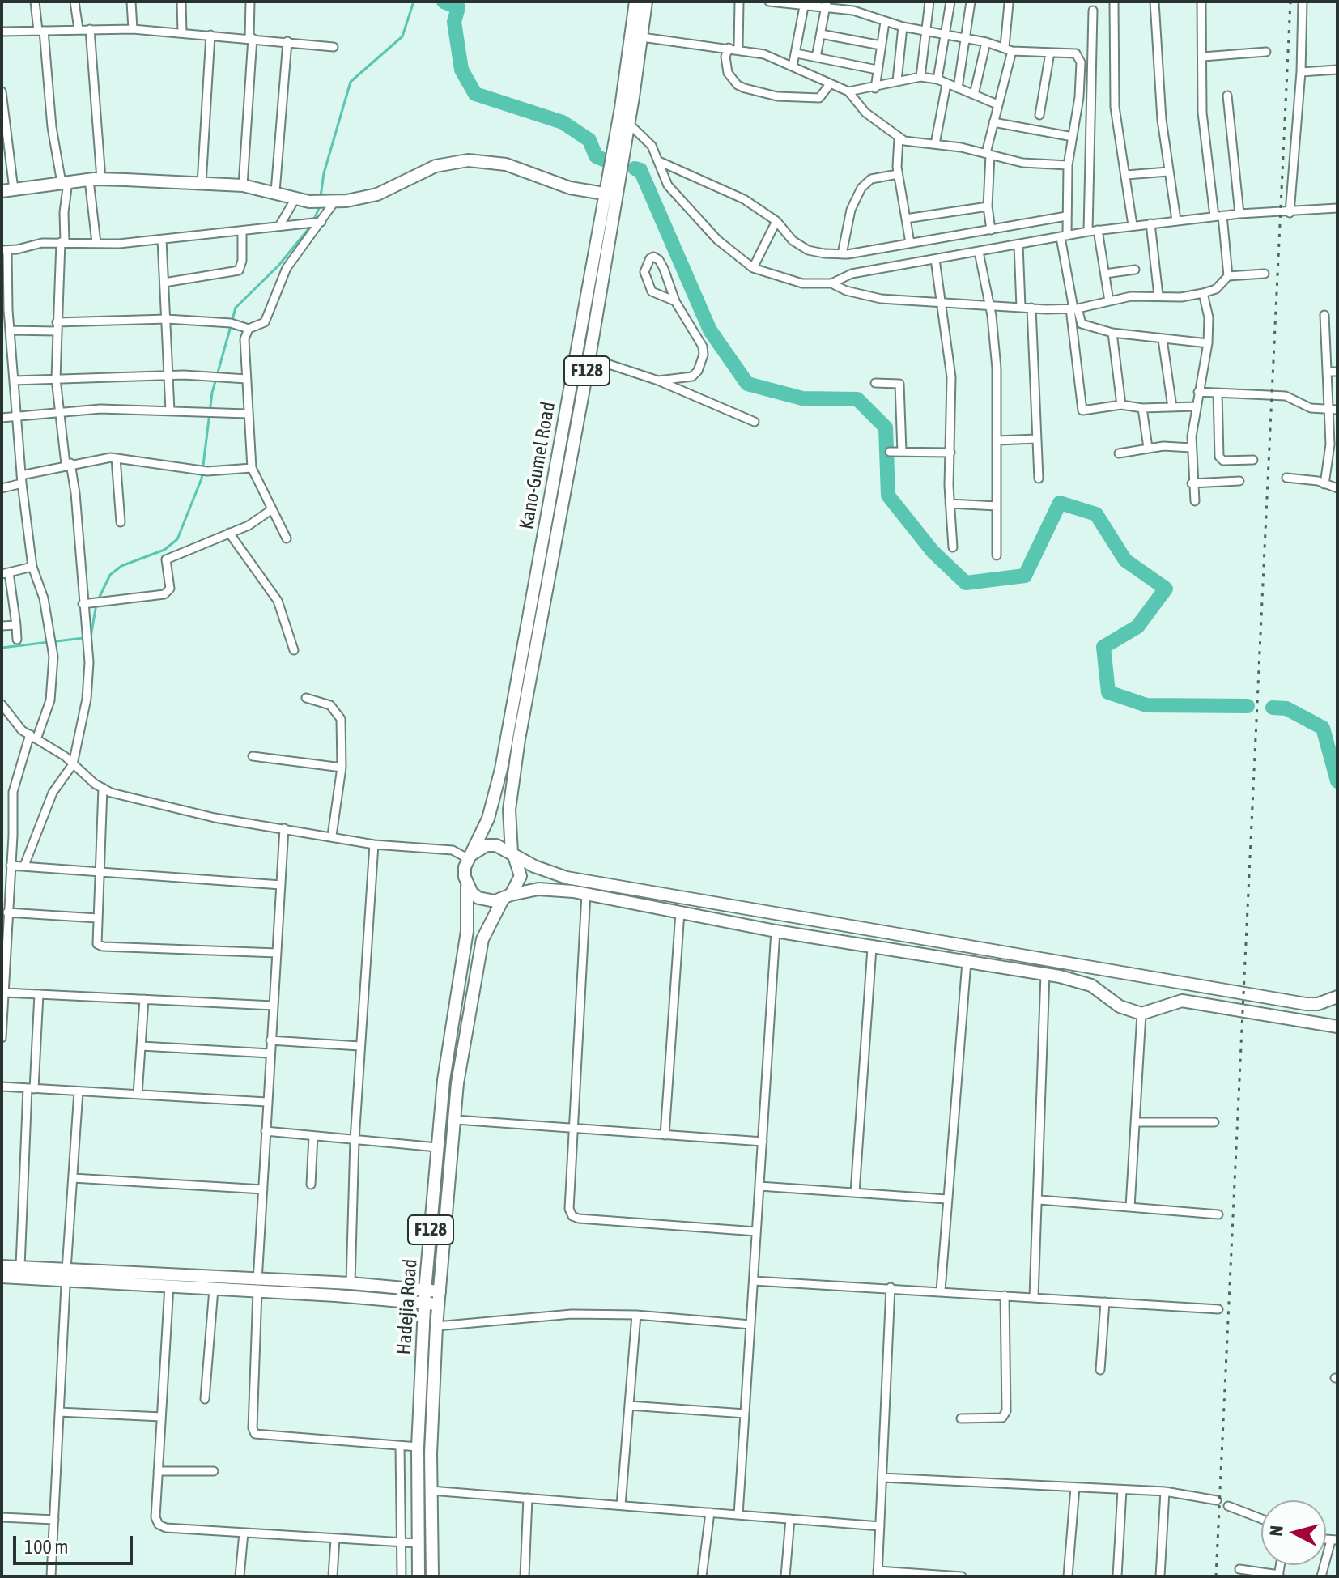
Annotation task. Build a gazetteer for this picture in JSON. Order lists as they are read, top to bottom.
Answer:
{
  "streets": {
    "main road": ["F128", "Kano-Gumel Road", "Hadejia Road"]
  },
  "crossings": [
    ["F128", "Kano-Gumel Road"],
    ["F128", "Hadejia Road"],
    ["Kano-Gumel Road", "Hadejia Road"]
  ],
  "scale_bar": "100 m",
  "north": "left"
}
